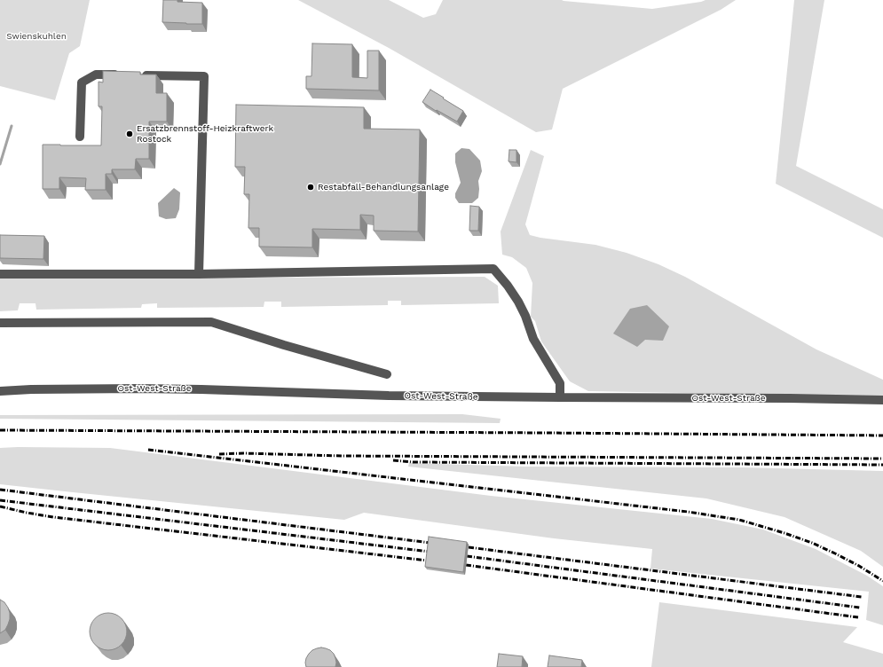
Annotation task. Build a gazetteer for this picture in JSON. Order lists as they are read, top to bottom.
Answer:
{
  "streets": {
    "street": ["Ost-West-Straße"]
  },
  "parks": ["Swienskuhlen"],
  "places": ["Ersatzbrennstoff-Heizkraftwerk Rostock", "Restabfall-Behandlungsanlage"]
}
